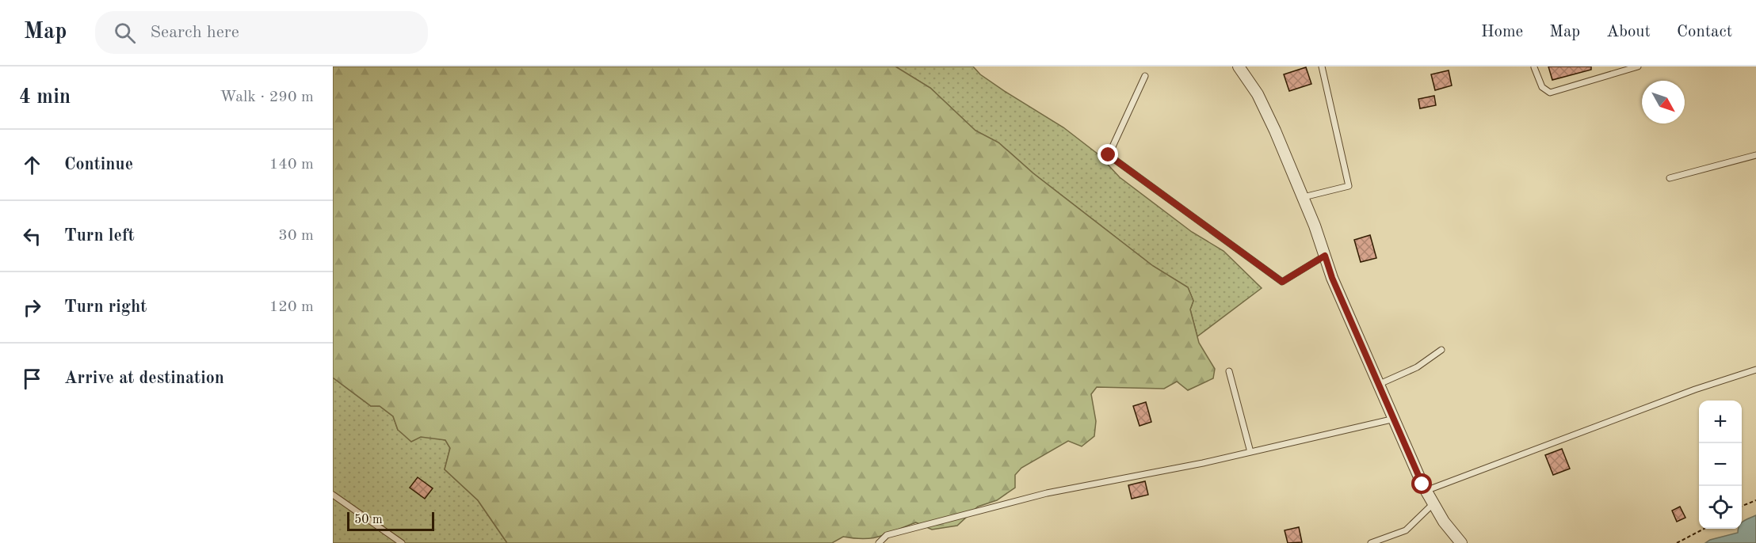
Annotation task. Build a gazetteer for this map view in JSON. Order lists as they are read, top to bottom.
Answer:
{
  "scale_bar": "50 m",
  "north": "bottom right",
  "page": {
    "header": "Map",
    "search": "Search here",
    "nav": [
      "Home",
      "Map",
      "About",
      "Contact"
    ],
    "heading": ["4 min", "Walk · 290 m"],
    "list": [
      ["Continue", "140 m"],
      ["Turn left", "30 m"],
      ["Turn right", "120 m"],
      "Arrive at destination"
    ],
    "map_buttons": ["+", "−"],
    "scale": "50 m"
  }
}
